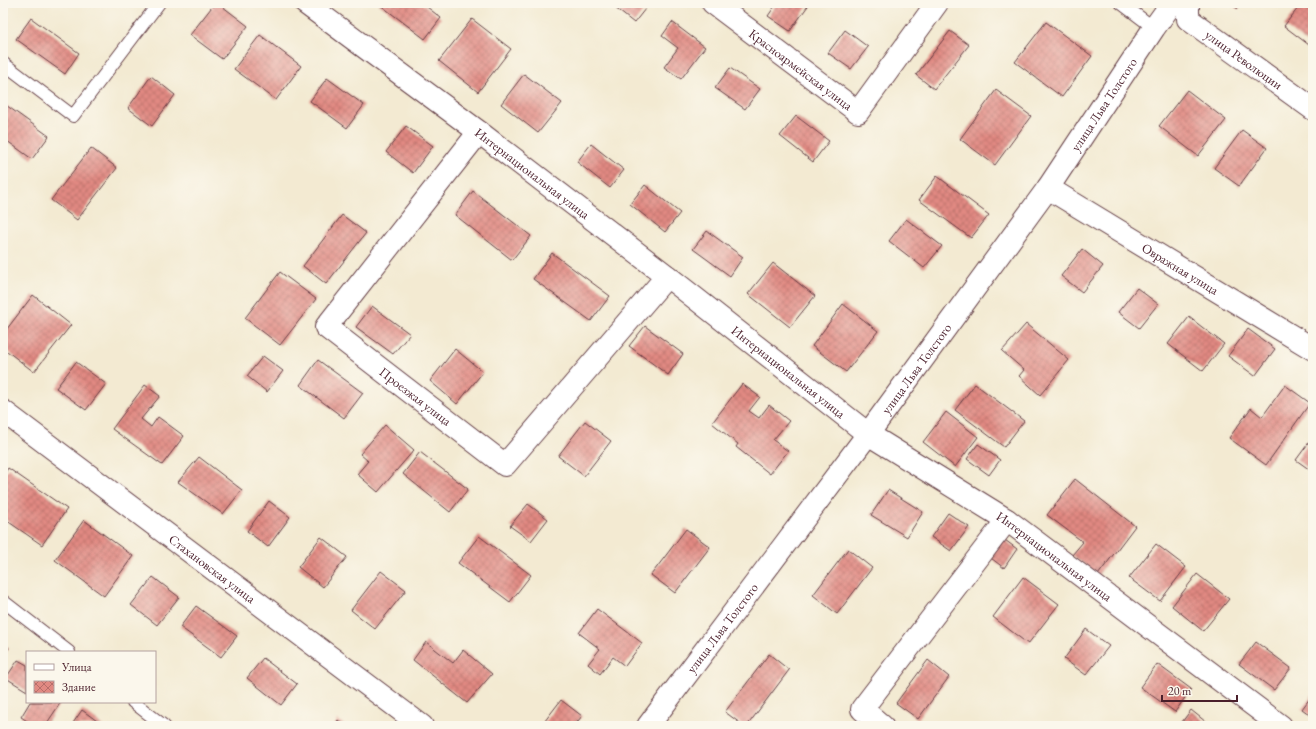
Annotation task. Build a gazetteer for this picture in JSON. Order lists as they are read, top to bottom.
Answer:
{
  "streets": {
    "street": [
      "улица Революции",
      "Красноармейская улица",
      "улица Льва Толстого",
      "Интернациональная улица",
      "Овражная улица",
      "Проезжая улица",
      "Стахановская улица"
    ]
  },
  "crossings": [
    ["улица Льва Толстого", "Интернациональная улица"],
    ["улица Льва Толстого", "Овражная улица"],
    ["Интернациональная улица", "Проезжая улица"]
  ],
  "legend": ["Улица", "Здание"],
  "scale_bar": "20 m"
}
